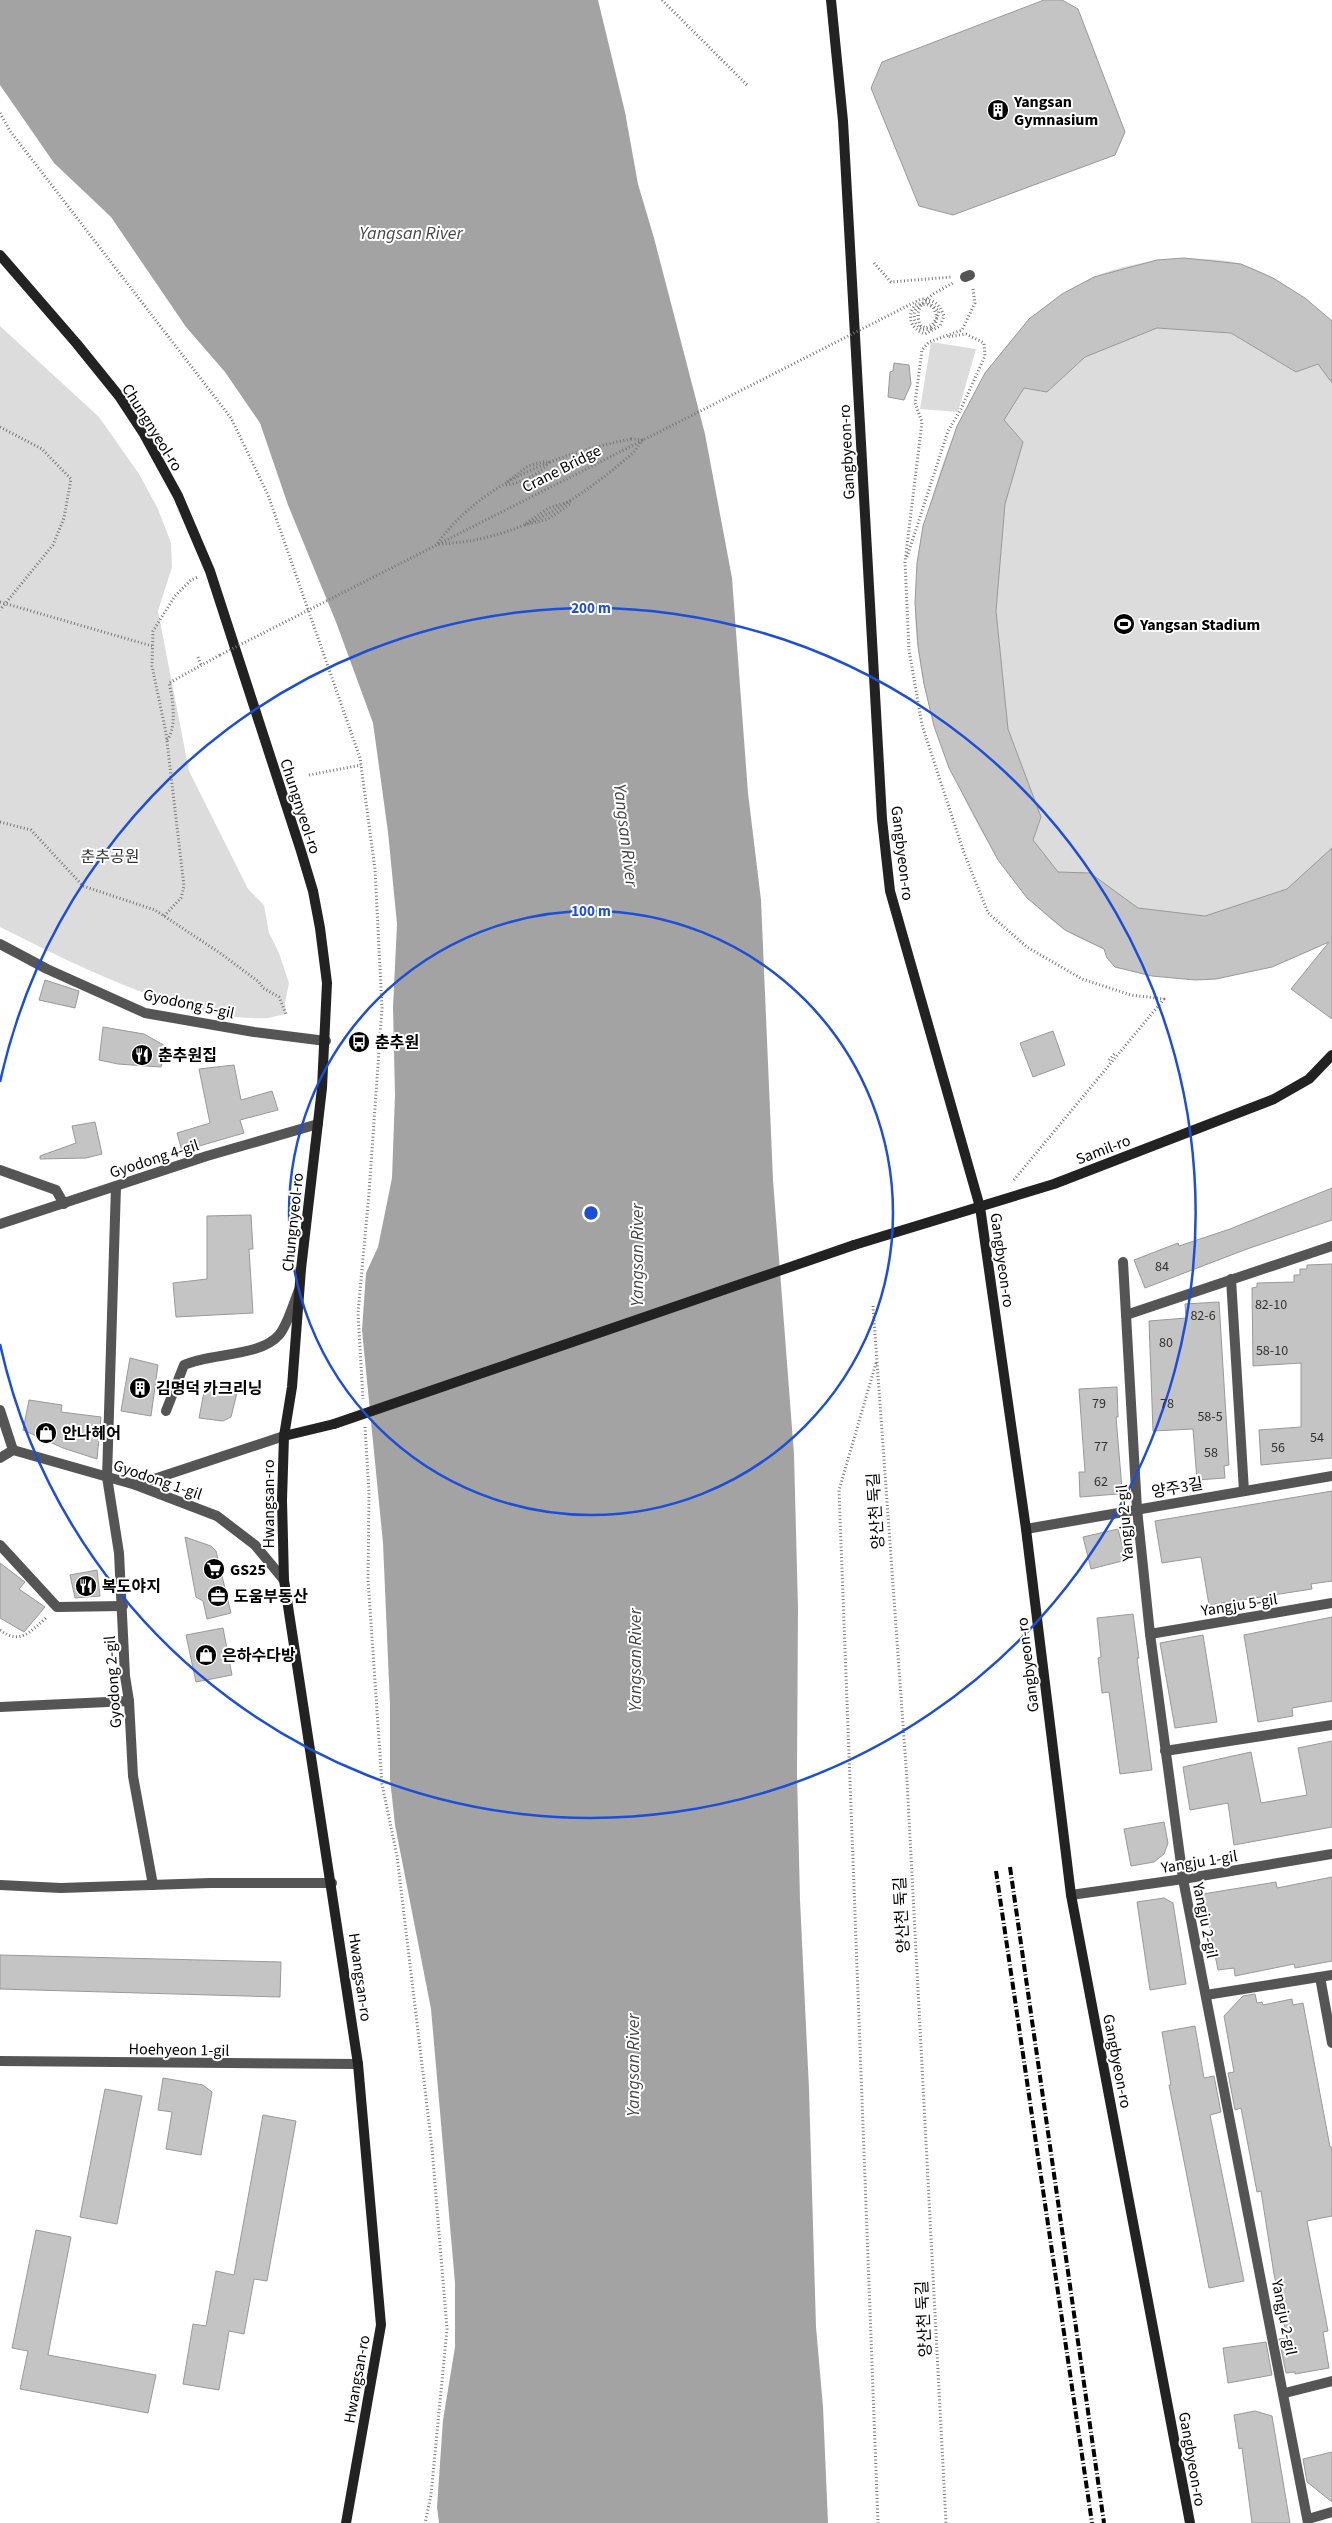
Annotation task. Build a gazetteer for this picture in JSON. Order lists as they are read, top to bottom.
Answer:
{
  "streets": {
    "main road": [
      "Chungnyeol-ro",
      "Gangbyeon-ro",
      "Samil-ro",
      "Hwangsan-ro"
    ],
    "street": [
      "Gyodong 5-gil",
      "Gyodong 4-gil",
      "Gyodong 1-gil",
      "양주3길",
      "Yangju 2-gil",
      "Yangju 5-gil",
      "Gyodong 2-gil",
      "Yangju 1-gil",
      "Hoehyeon 1-gil"
    ],
    "path": ["Crane Bridge", "양산천 둑길"]
  },
  "crossings": [
    ["Chungnyeol-ro", "Gyodong 5-gil"],
    ["Chungnyeol-ro", "Samil-ro"],
    ["Chungnyeol-ro", "Gyodong 4-gil"],
    ["Chungnyeol-ro", "Hwangsan-ro"],
    ["Gangbyeon-ro", "Samil-ro"],
    ["Gangbyeon-ro", "양주3길"],
    ["Gangbyeon-ro", "Yangju 1-gil"],
    ["Samil-ro", "Hwangsan-ro"],
    ["Gyodong 4-gil", "Gyodong 2-gil"],
    ["Gyodong 1-gil", "Hwangsan-ro"],
    ["Gyodong 1-gil", "Gyodong 2-gil"],
    ["양주3길", "Yangju 2-gil"],
    ["Hwangsan-ro", "Hoehyeon 1-gil"],
    ["Yangju 2-gil", "Yangju 5-gil"],
    ["Yangju 2-gil", "Yangju 1-gil"]
  ],
  "water": ["Yangsan River"],
  "parks": ["춘추공원"],
  "places": {
    "building": ["Yangsan Gymnasium", "김명덕 카크리닝"],
    "sports": ["Yangsan Stadium"],
    "bus stop": ["춘추원"],
    "restaurant": ["춘추원집", "복도야지"],
    "shop": ["안나헤어", "은하수다방"],
    "supermarket": ["GS25"],
    "office": ["도움부동산"]
  },
  "house_numbers": [
    "84",
    "82-10",
    "82-6",
    "80",
    "58-10",
    "79",
    "78",
    "58-5",
    "54",
    "77",
    "56",
    "58",
    "62"
  ],
  "rings": ["200 m", "100 m"]
}
